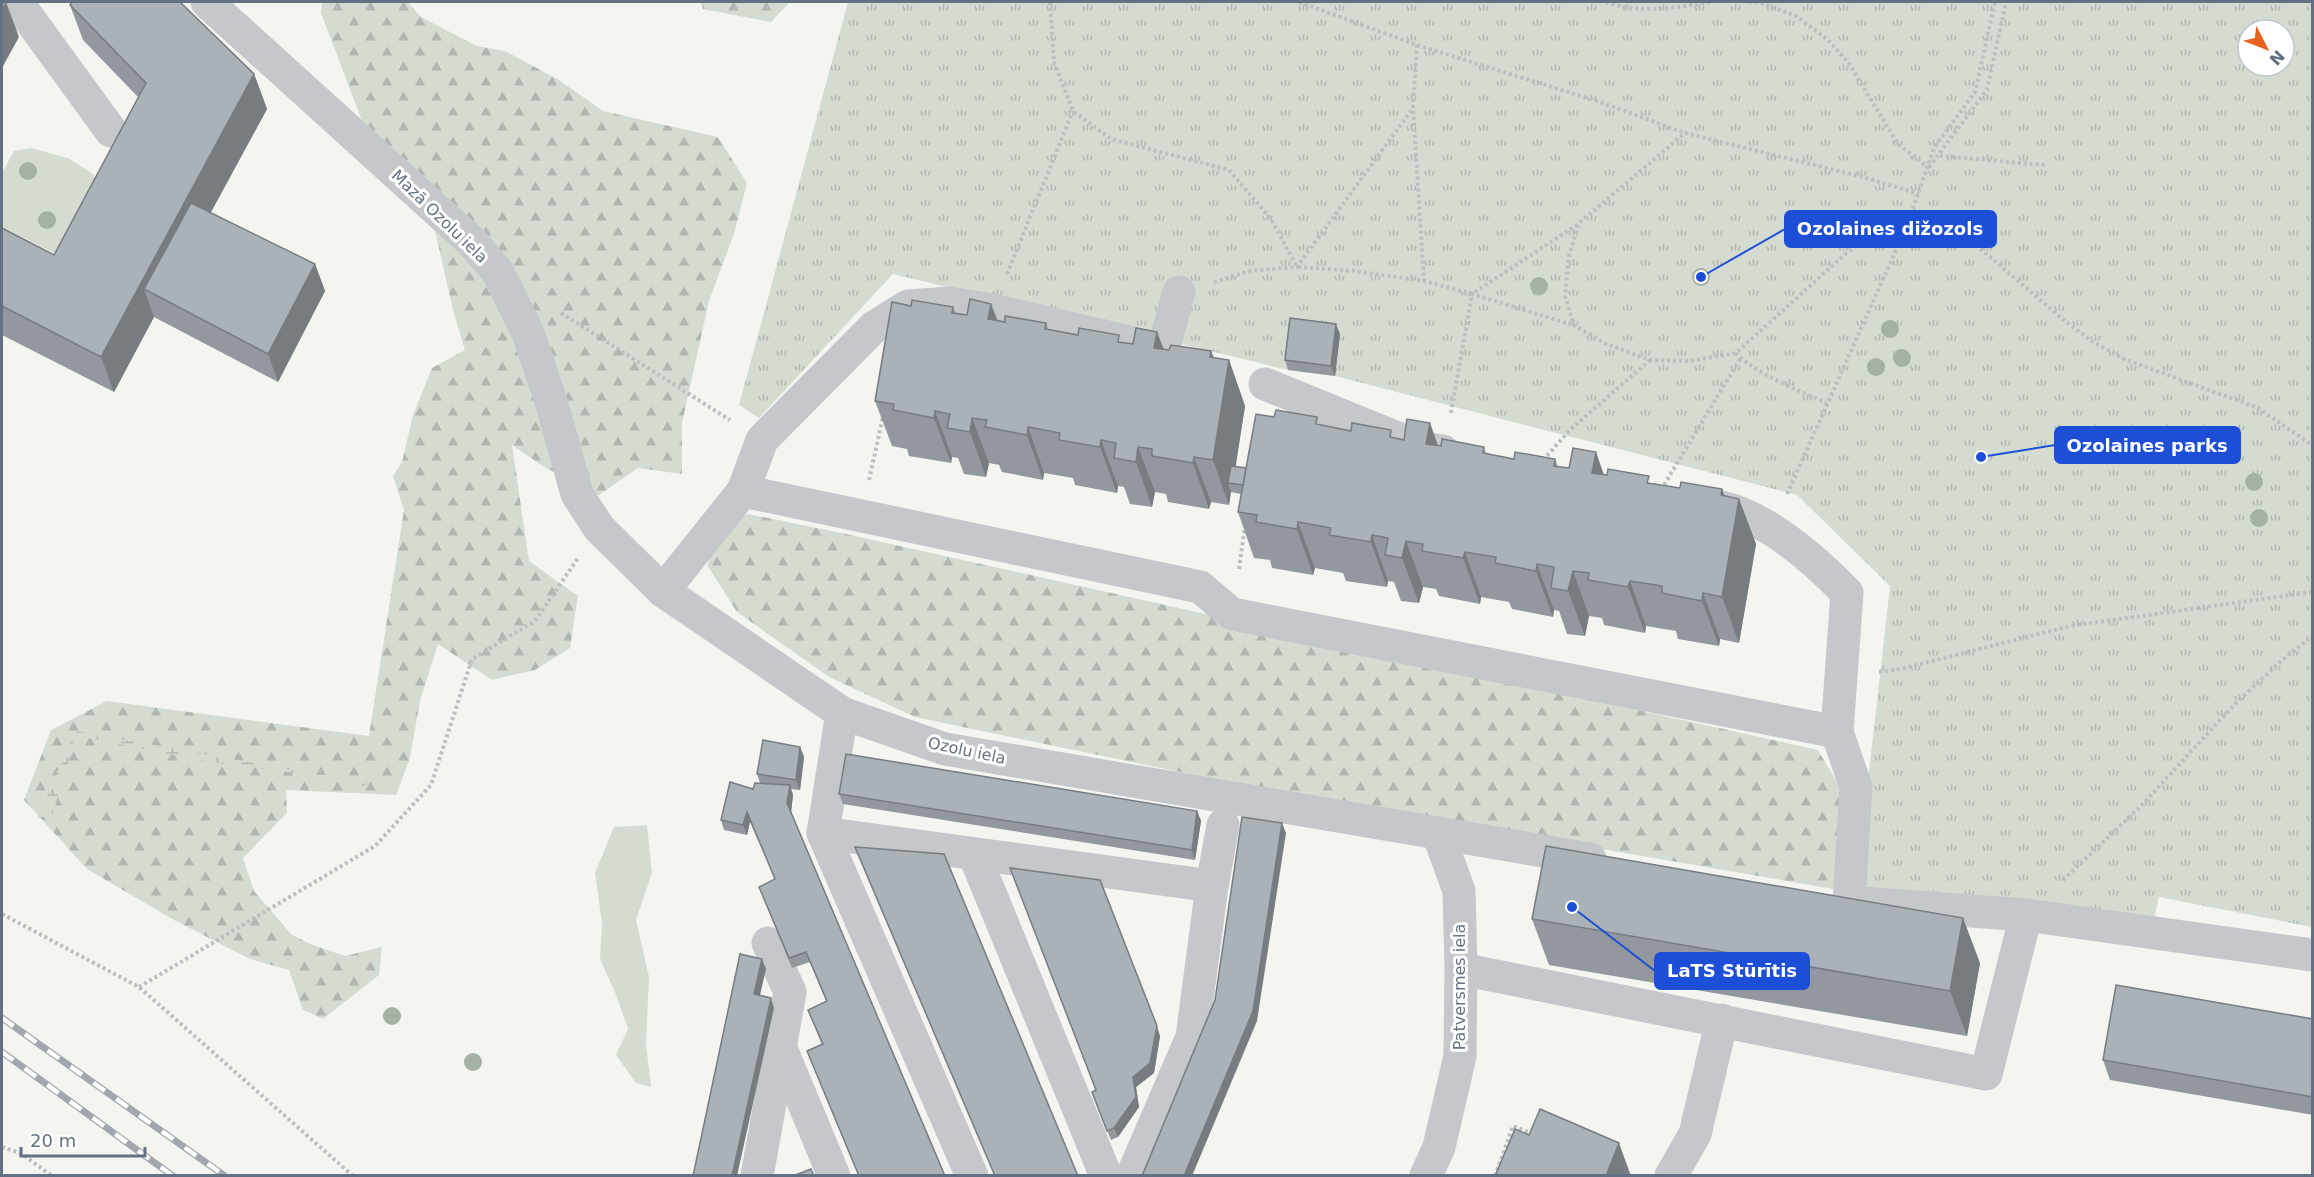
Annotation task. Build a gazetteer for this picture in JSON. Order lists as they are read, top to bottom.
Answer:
{
  "streets": {
    "street": ["Mazā Ozolu iela", "Ozolu iela", "Patversmes iela"]
  },
  "crossings": [
    ["Mazā Ozolu iela", "Ozolu iela"],
    ["Ozolu iela", "Patversmes iela"]
  ],
  "places": ["Ozolaines dižozols", "Ozolaines parks", "LaTS Stūrītis"],
  "scale_bar": "20 m",
  "north": "bottom right"
}
